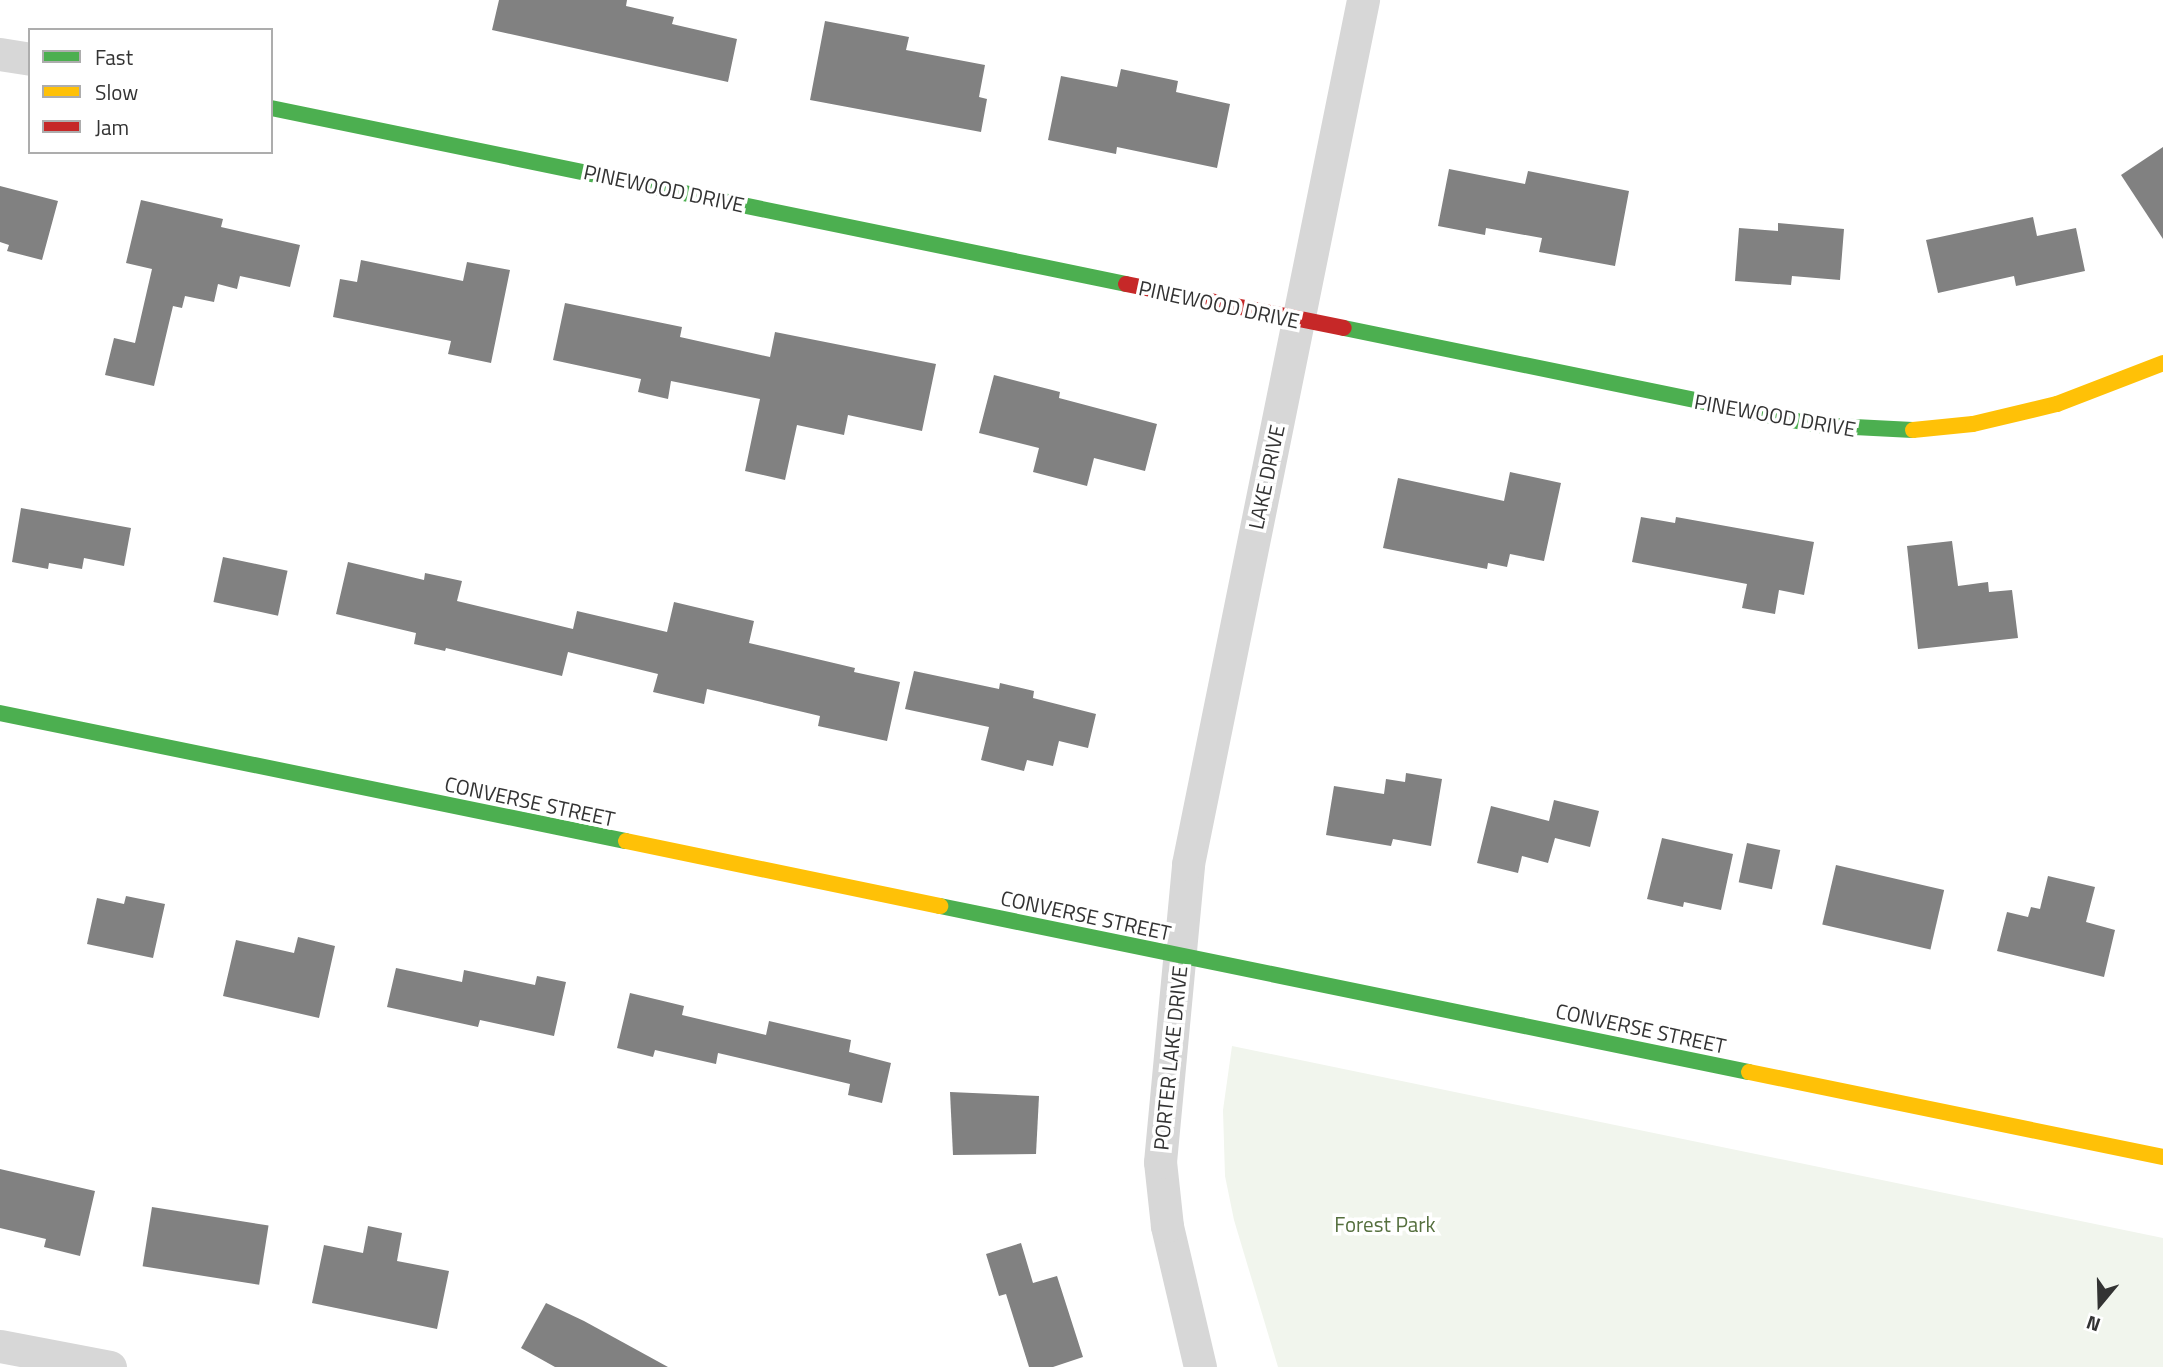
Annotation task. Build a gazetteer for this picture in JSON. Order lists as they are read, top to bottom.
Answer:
{
  "streets": {
    "main road": ["PINEWOOD DRIVE", "CONVERSE STREET"],
    "street": ["LAKE DRIVE", "PORTER LAKE DRIVE"]
  },
  "crossings": [
    ["PINEWOOD DRIVE", "LAKE DRIVE"],
    ["LAKE DRIVE", "CONVERSE STREET"],
    ["LAKE DRIVE", "PORTER LAKE DRIVE"],
    ["CONVERSE STREET", "PORTER LAKE DRIVE"]
  ],
  "parks": ["Forest Park"],
  "legend": ["Fast", "Slow", "Jam"],
  "north": "bottom"
}
